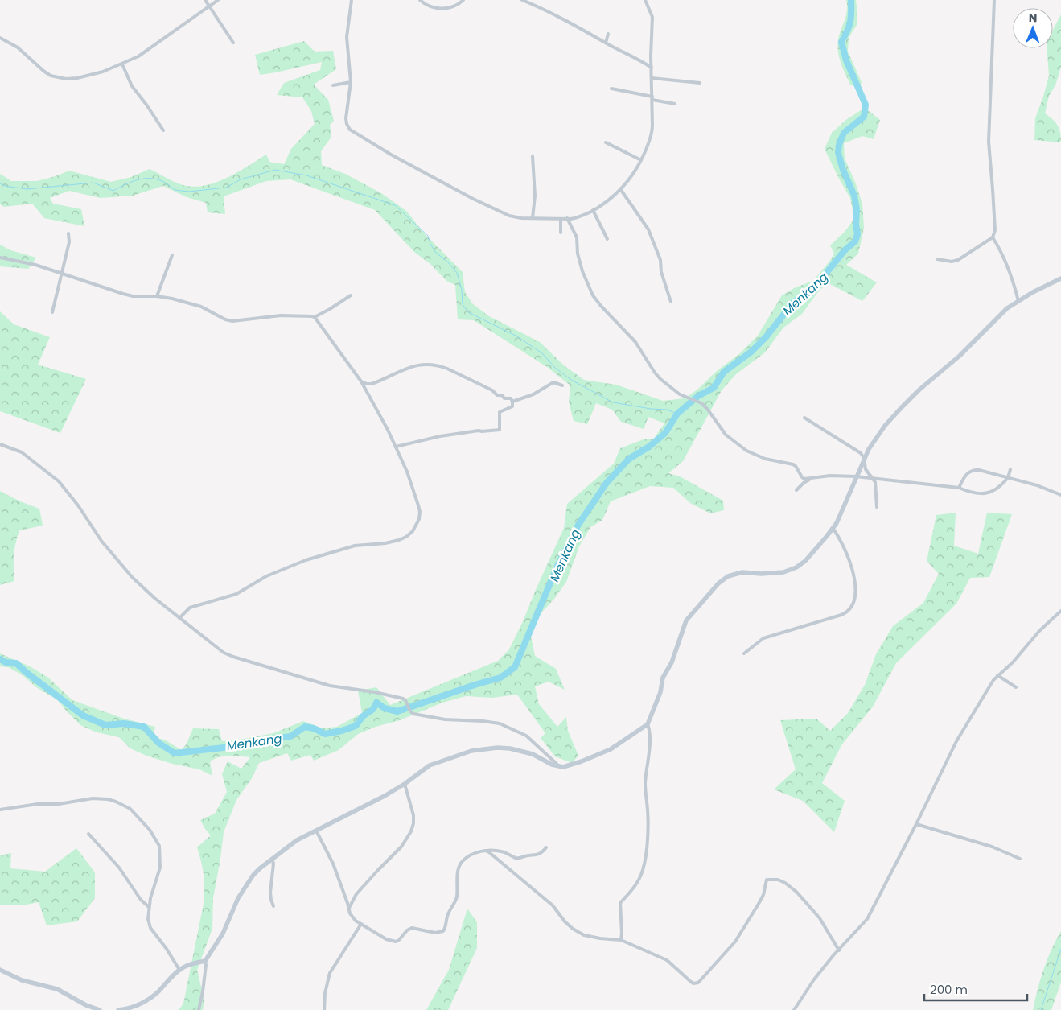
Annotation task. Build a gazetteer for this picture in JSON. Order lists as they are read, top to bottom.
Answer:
{
  "water": ["Menkang"],
  "scale_bar": "200 m",
  "north": "top"
}
